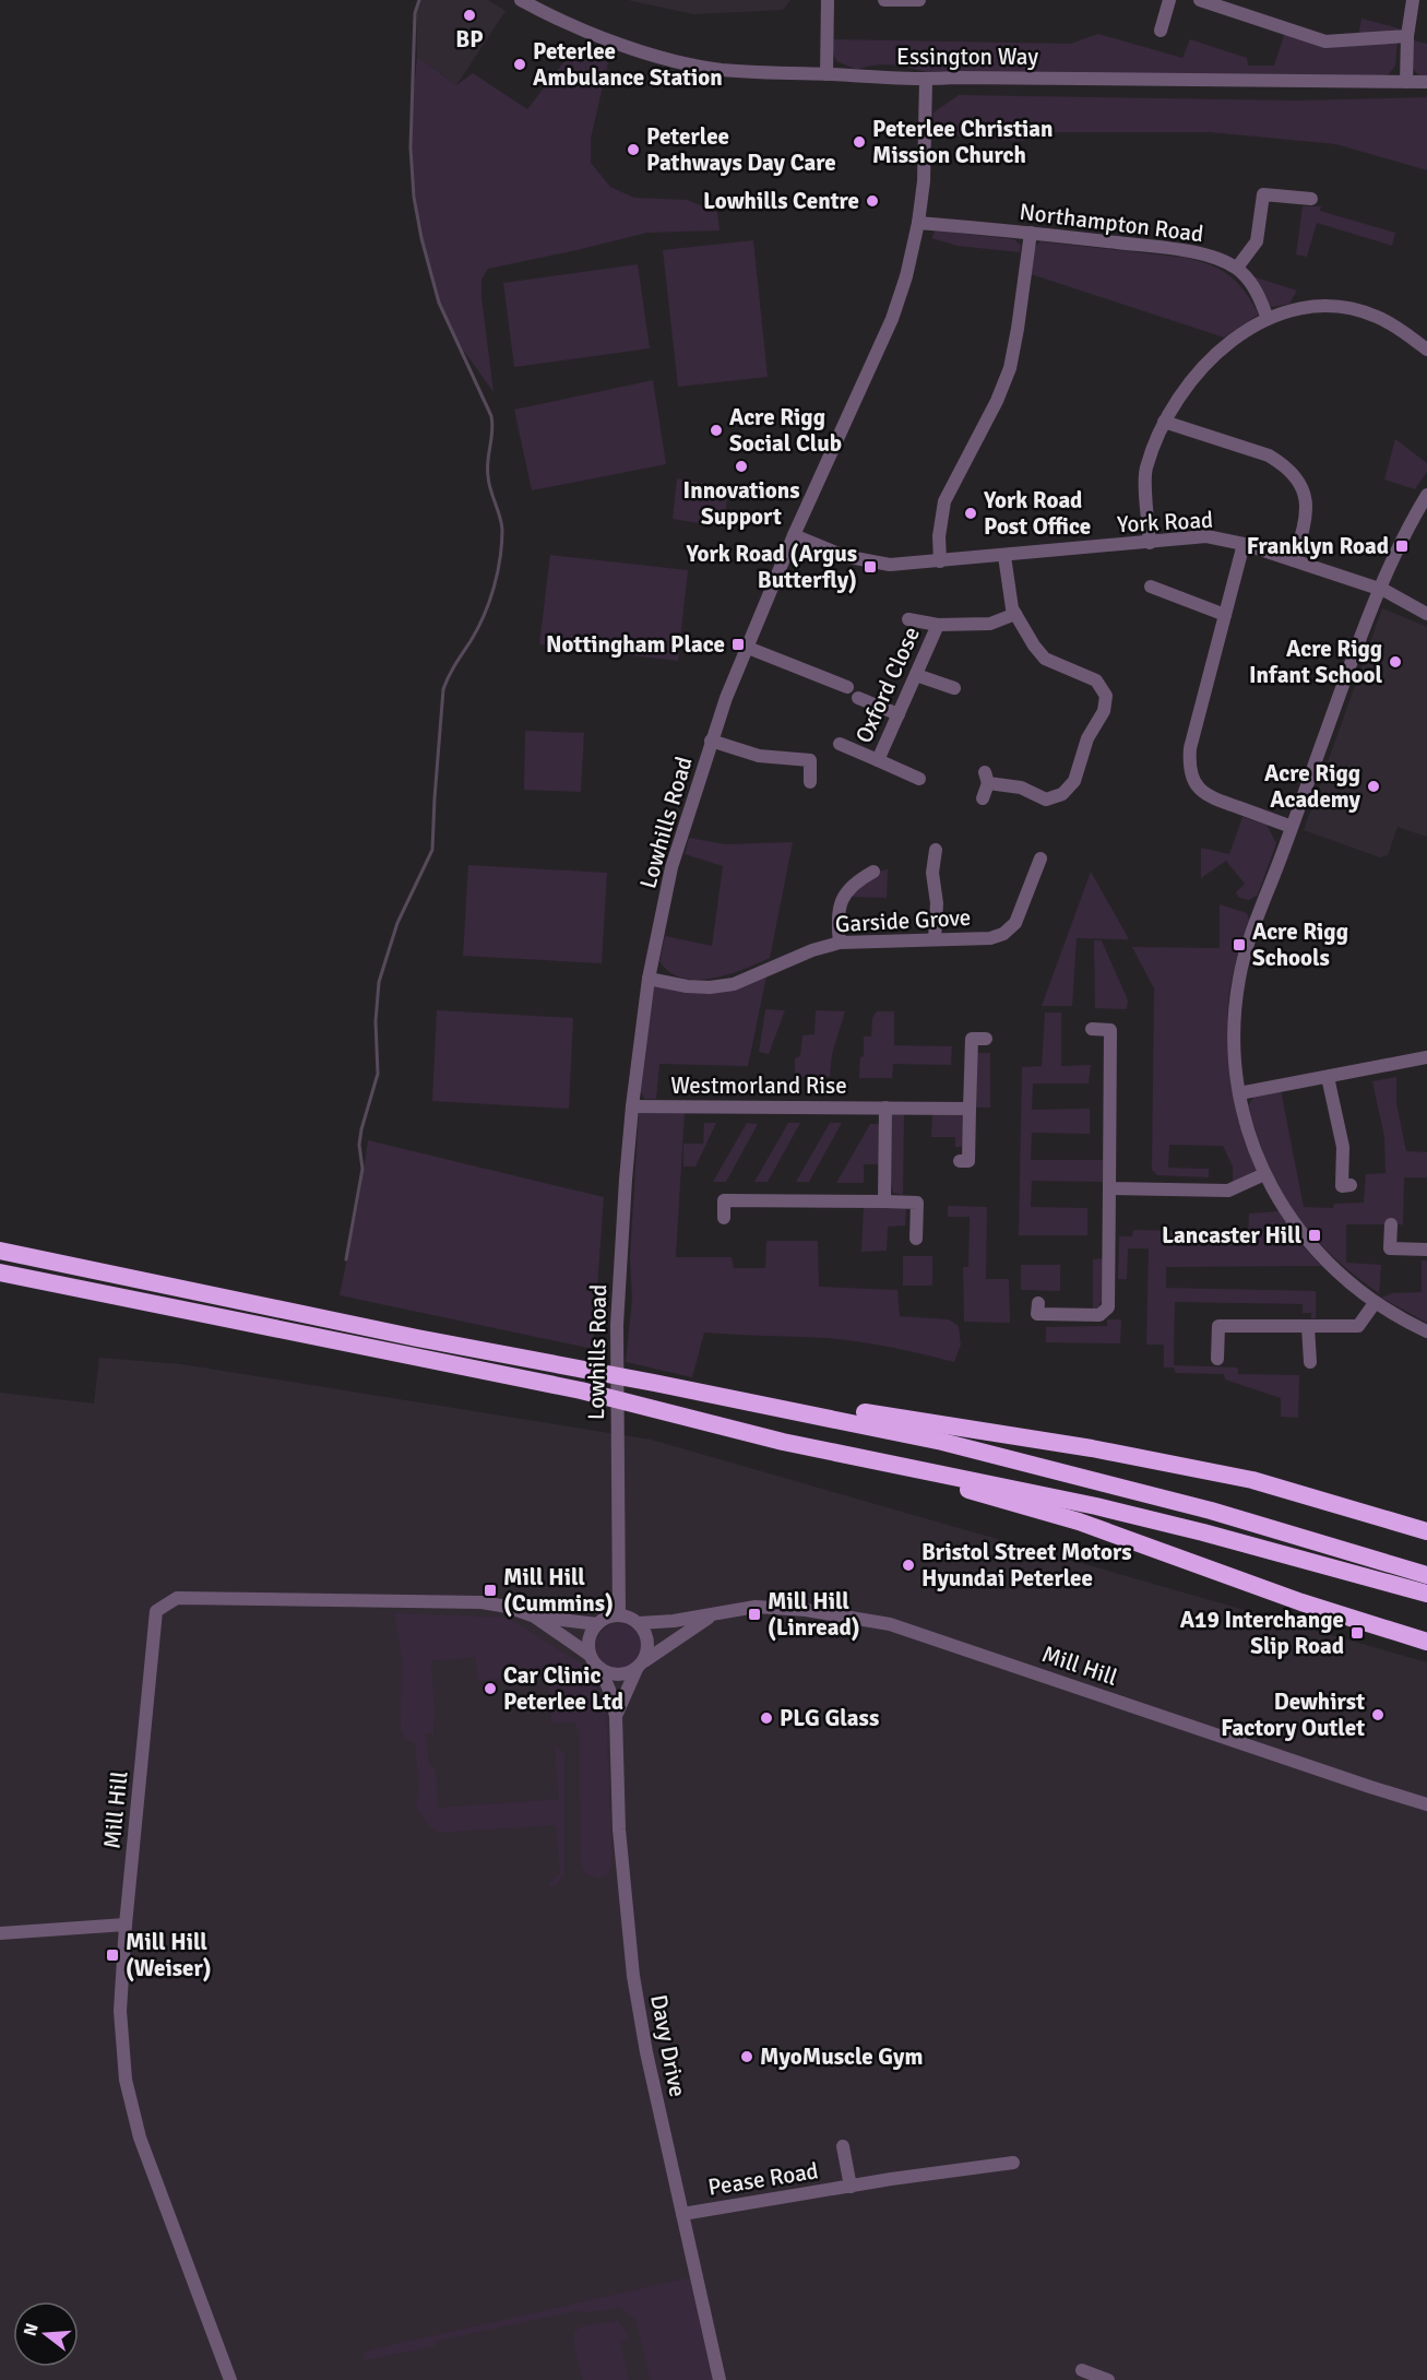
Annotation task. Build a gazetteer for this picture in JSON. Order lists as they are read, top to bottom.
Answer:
{
  "streets": {
    "street": [
      "Essington Way",
      "Northampton Road",
      "York Road",
      "Oxford Close",
      "Lowhills Road",
      "Garside Grove",
      "Westmorland Rise",
      "Mill Hill",
      "Davy Drive",
      "Pease Road"
    ]
  },
  "crossings": [
    ["Essington Way", "Lowhills Road"],
    ["Northampton Road", "Lowhills Road"],
    ["York Road", "Lowhills Road"],
    ["Lowhills Road", "Garside Grove"],
    ["Lowhills Road", "Westmorland Rise"],
    ["Lowhills Road", "Mill Hill"],
    ["Lowhills Road", "Davy Drive"],
    ["Mill Hill", "Davy Drive"],
    ["Davy Drive", "Pease Road"]
  ],
  "places": {
    "other": [
      "BP",
      "Peterlee Ambulance Station",
      "Peterlee Christian Mission Church",
      "Peterlee Pathways Day Care",
      "Lowhills Centre",
      "Acre Rigg Social Club",
      "Innovations Support",
      "York Road Post Office",
      "Acre Rigg Infant School",
      "Acre Rigg Academy",
      "Bristol Street Motors Hyundai Peterlee",
      "Car Clinic Peterlee Ltd",
      "Dewhirst Factory Outlet",
      "PLG Glass",
      "MyoMuscle Gym"
    ],
    "transit": [
      "Franklyn Road",
      "York Road (Argus Butterfly)",
      "Nottingham Place",
      "Acre Rigg Schools",
      "Lancaster Hill",
      "Mill Hill (Cummins)",
      "Mill Hill (Linread)",
      "A19 Interchange Slip Road",
      "Mill Hill (Weiser)"
    ]
  },
  "north": "left"
}
